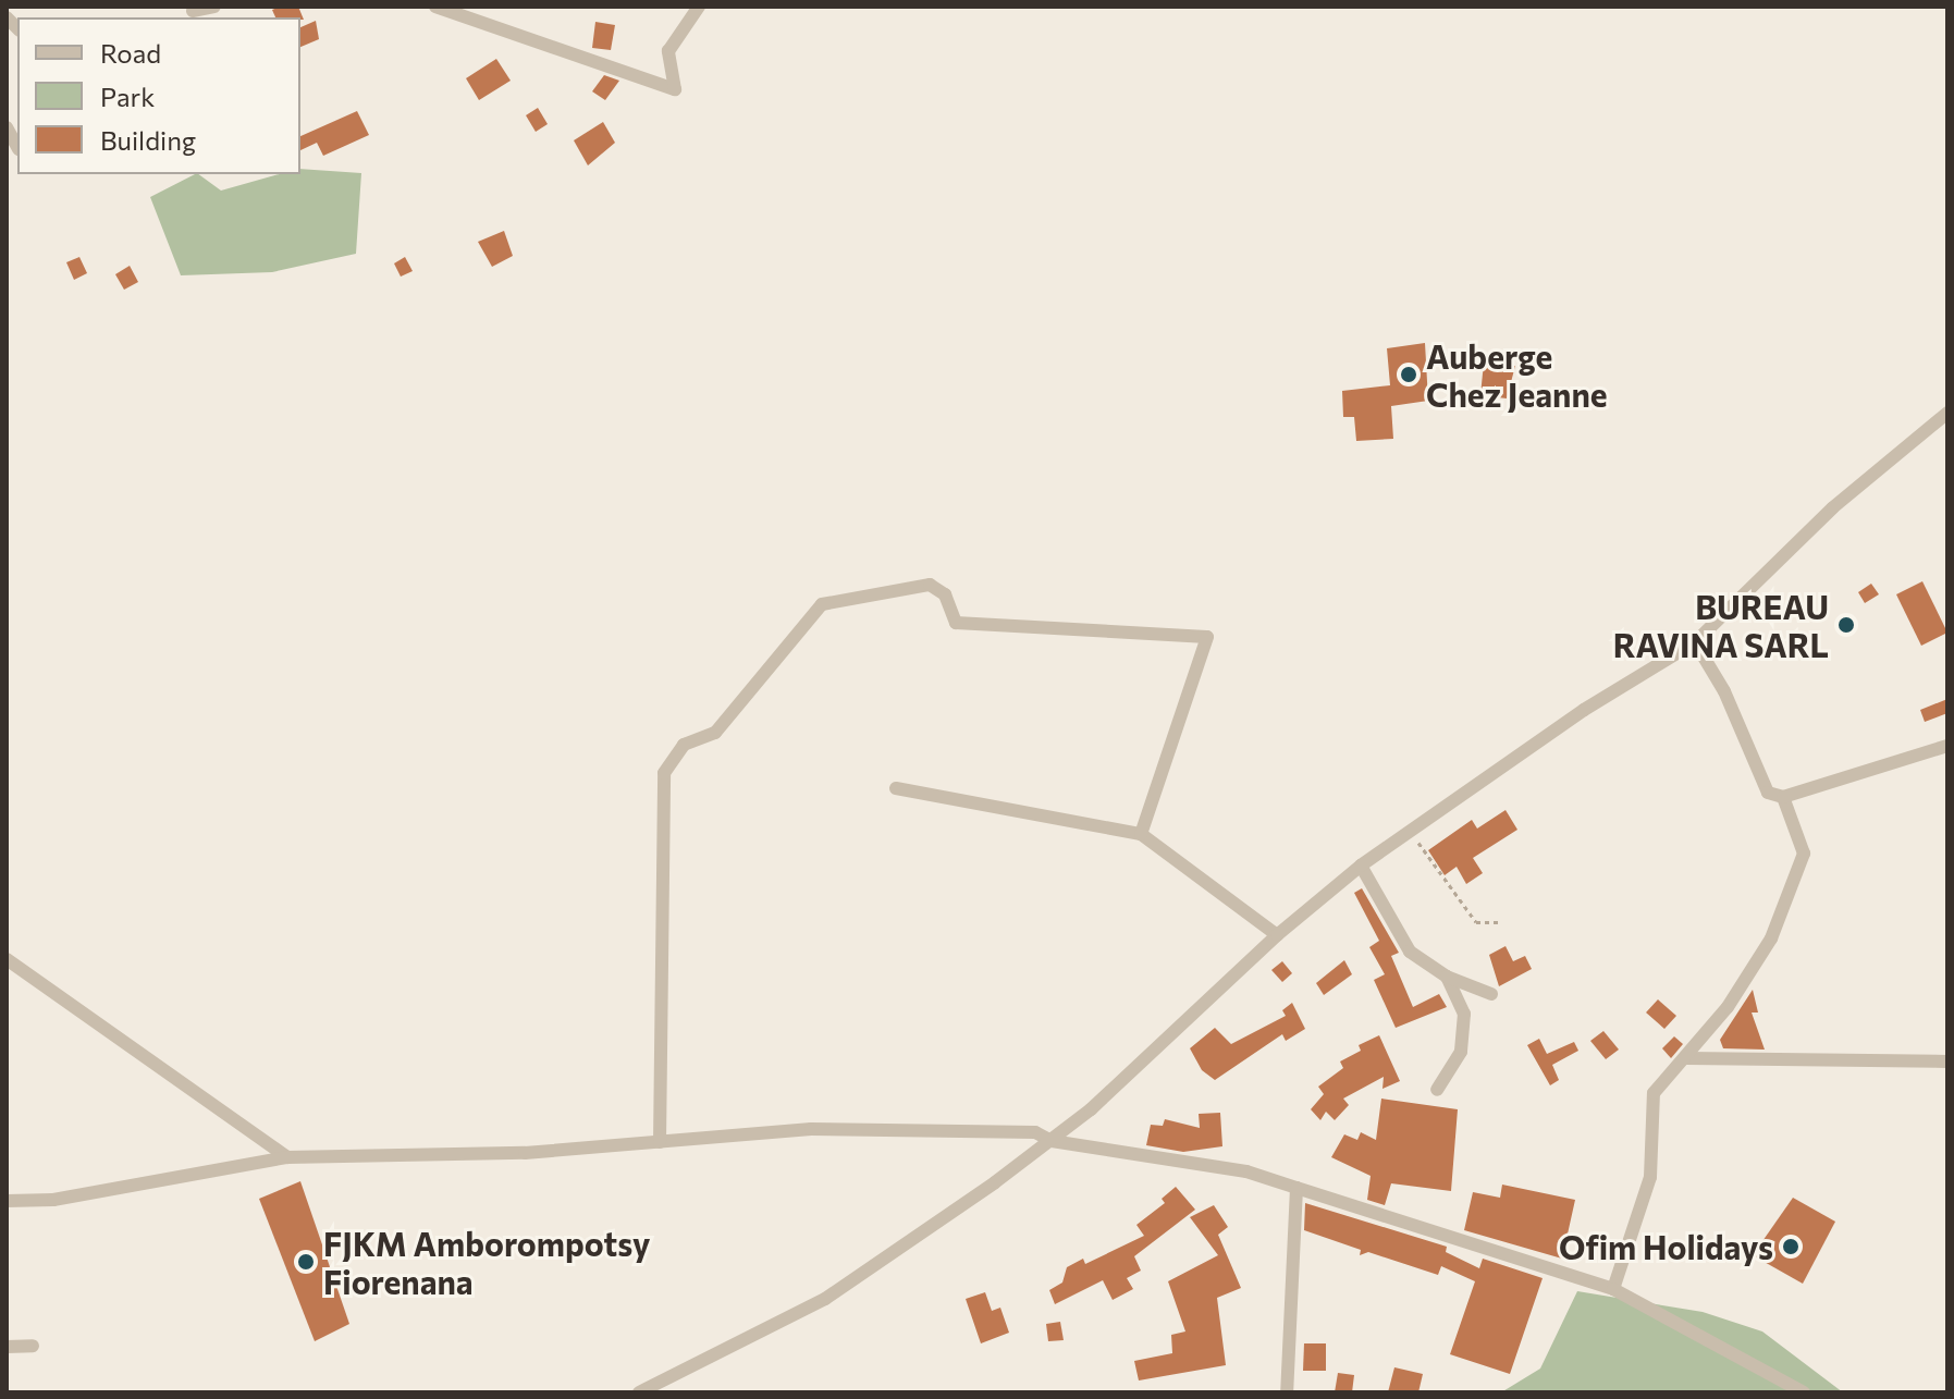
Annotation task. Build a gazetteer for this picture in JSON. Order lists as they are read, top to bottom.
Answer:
{
  "places": [
    "Auberge Chez Jeanne",
    "BUREAU RAVINA SARL",
    "Ofim Holidays",
    "FJKM Amborompotsy Fiorenana"
  ],
  "legend": ["Road", "Park", "Building"]
}
